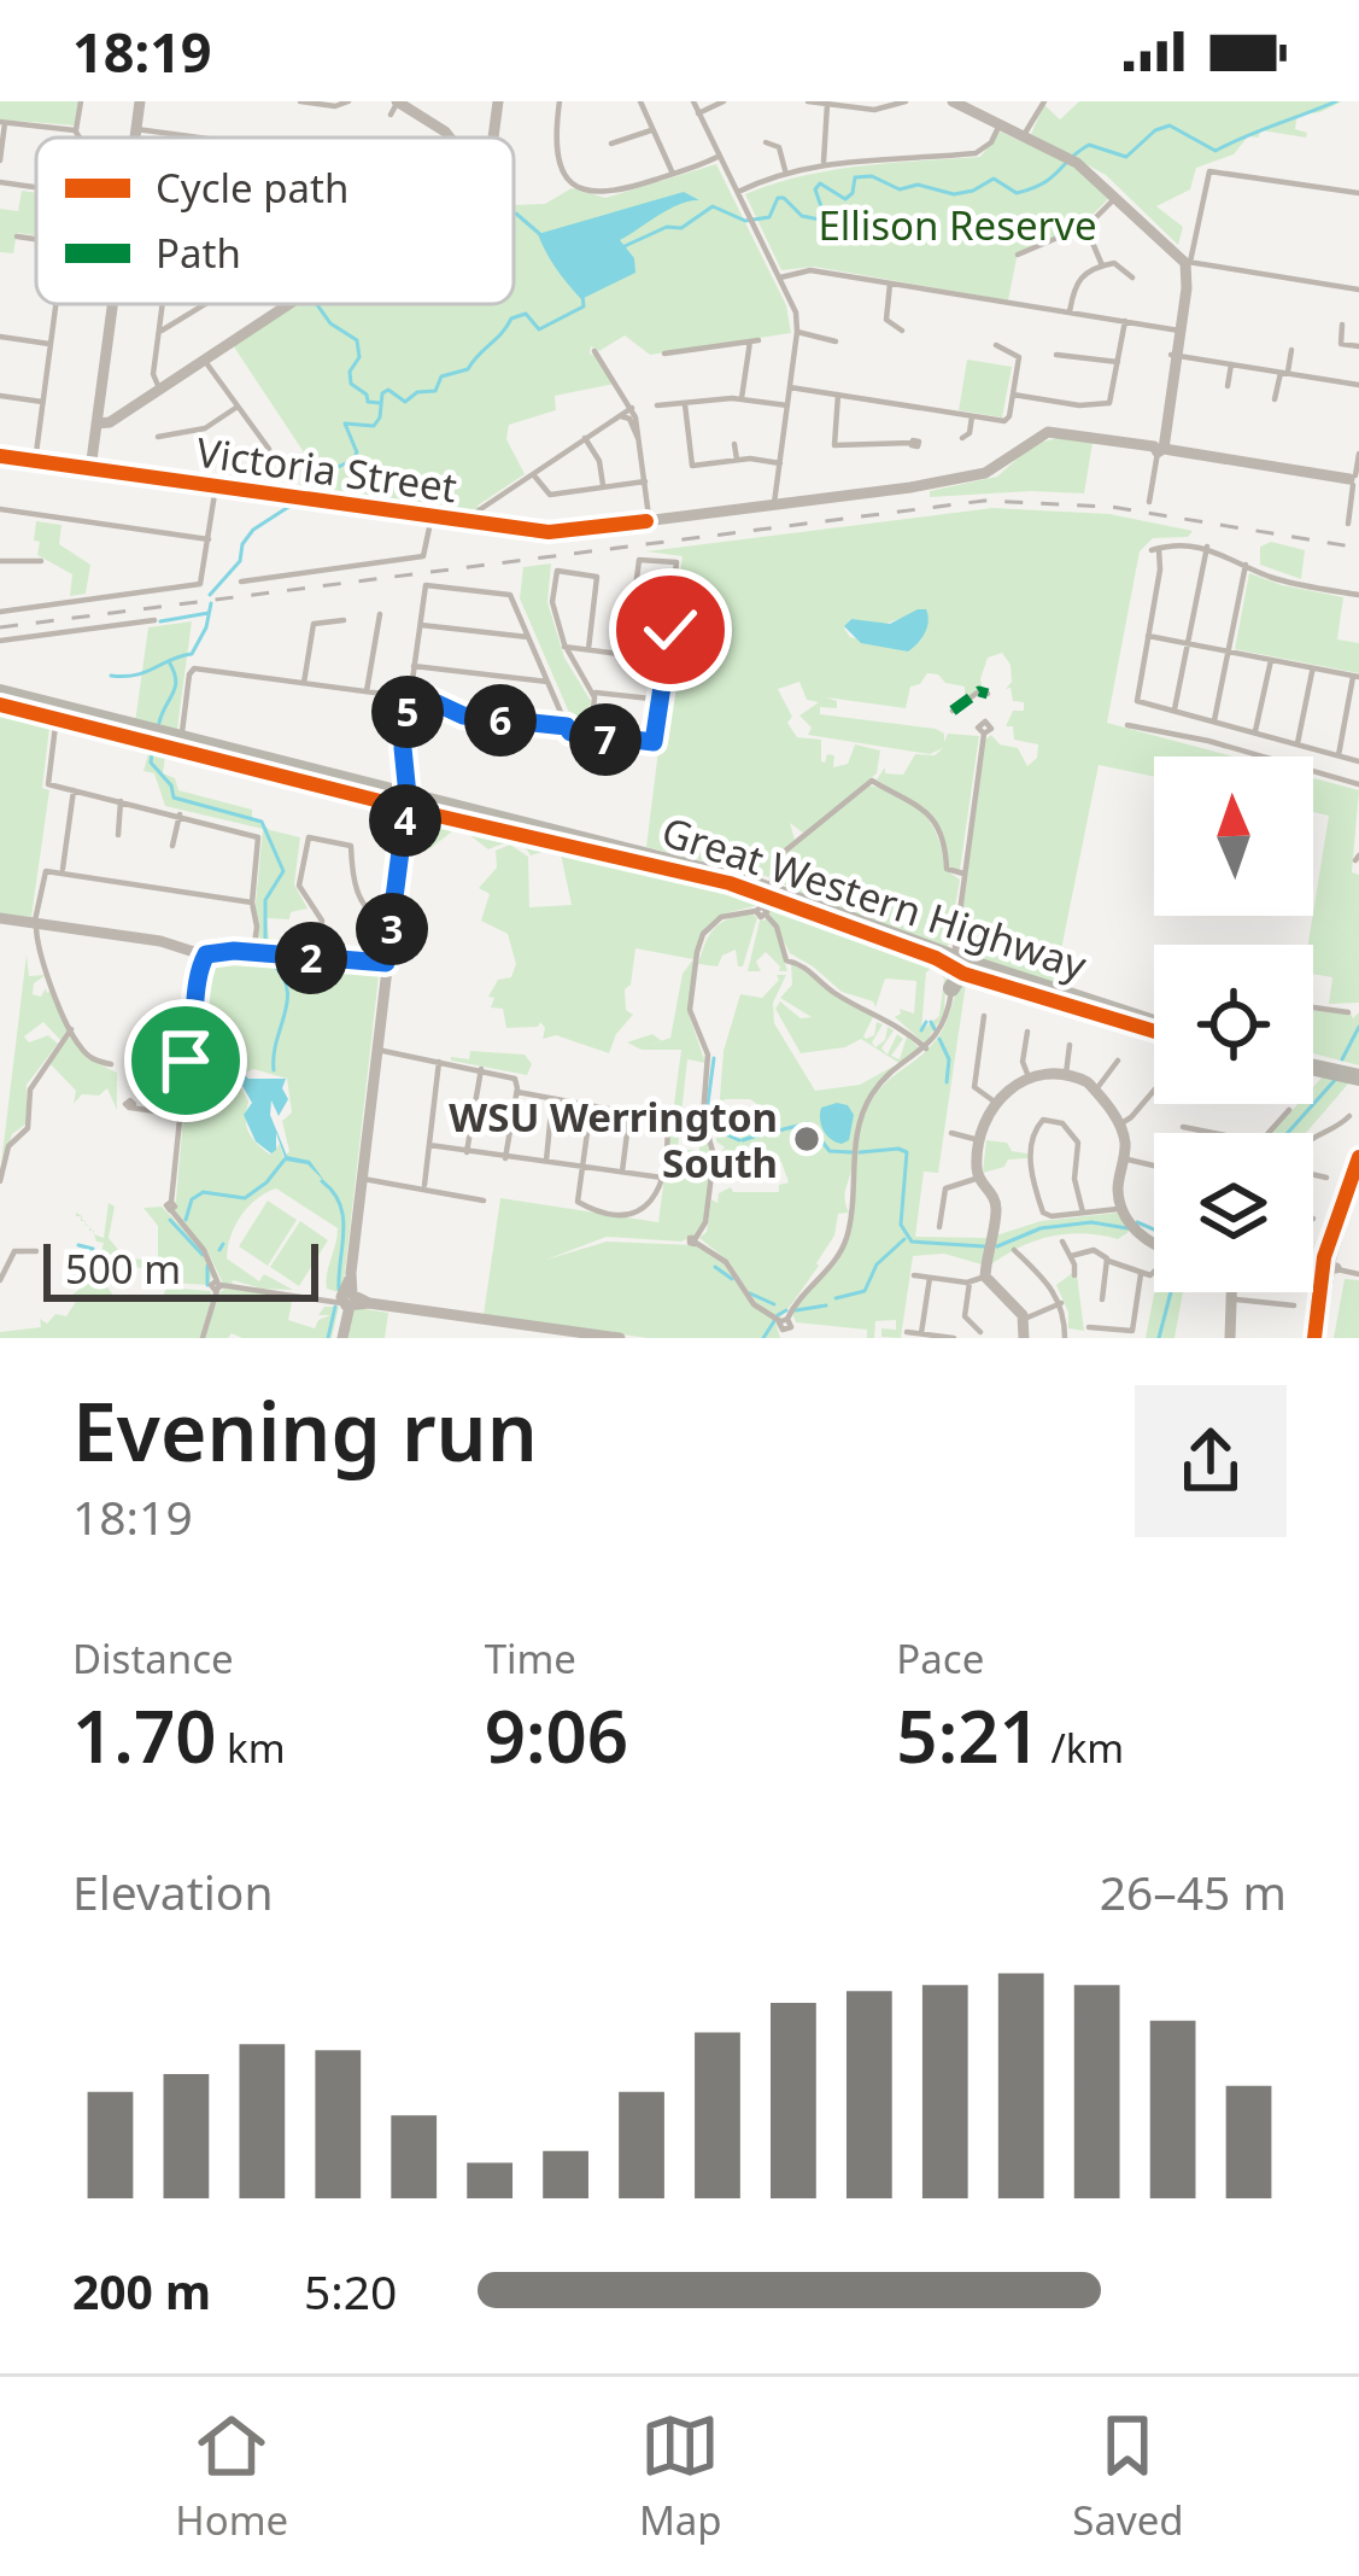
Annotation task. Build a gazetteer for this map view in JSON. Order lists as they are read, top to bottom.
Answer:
{
  "streets": {
    "highway": ["Great Western Highway"],
    "street": ["Victoria Street"]
  },
  "parks": ["Ellison Reserve"],
  "places": ["WSU Werrington South"],
  "legend": ["Cycle path", "Path"],
  "scale_bar": "500 m",
  "north": "top",
  "page": {
    "status": "18:19",
    "pins": [
      "5",
      "6",
      "7",
      "4",
      "3",
      "2"
    ],
    "scale": "500 m",
    "heading": ["Evening run", "18:19"],
    "stats": [
      ["Distance", "1.70 km"],
      ["Time", "9:06"],
      ["Pace", "5:21 /km"]
    ],
    "chart": ["Elevation", "26–45 m"],
    "list": [
      {
        "name": "200 m",
        "note": "5:20"
      }
    ],
    "tabs": ["Home", "Map", "Saved"]
  }
}
